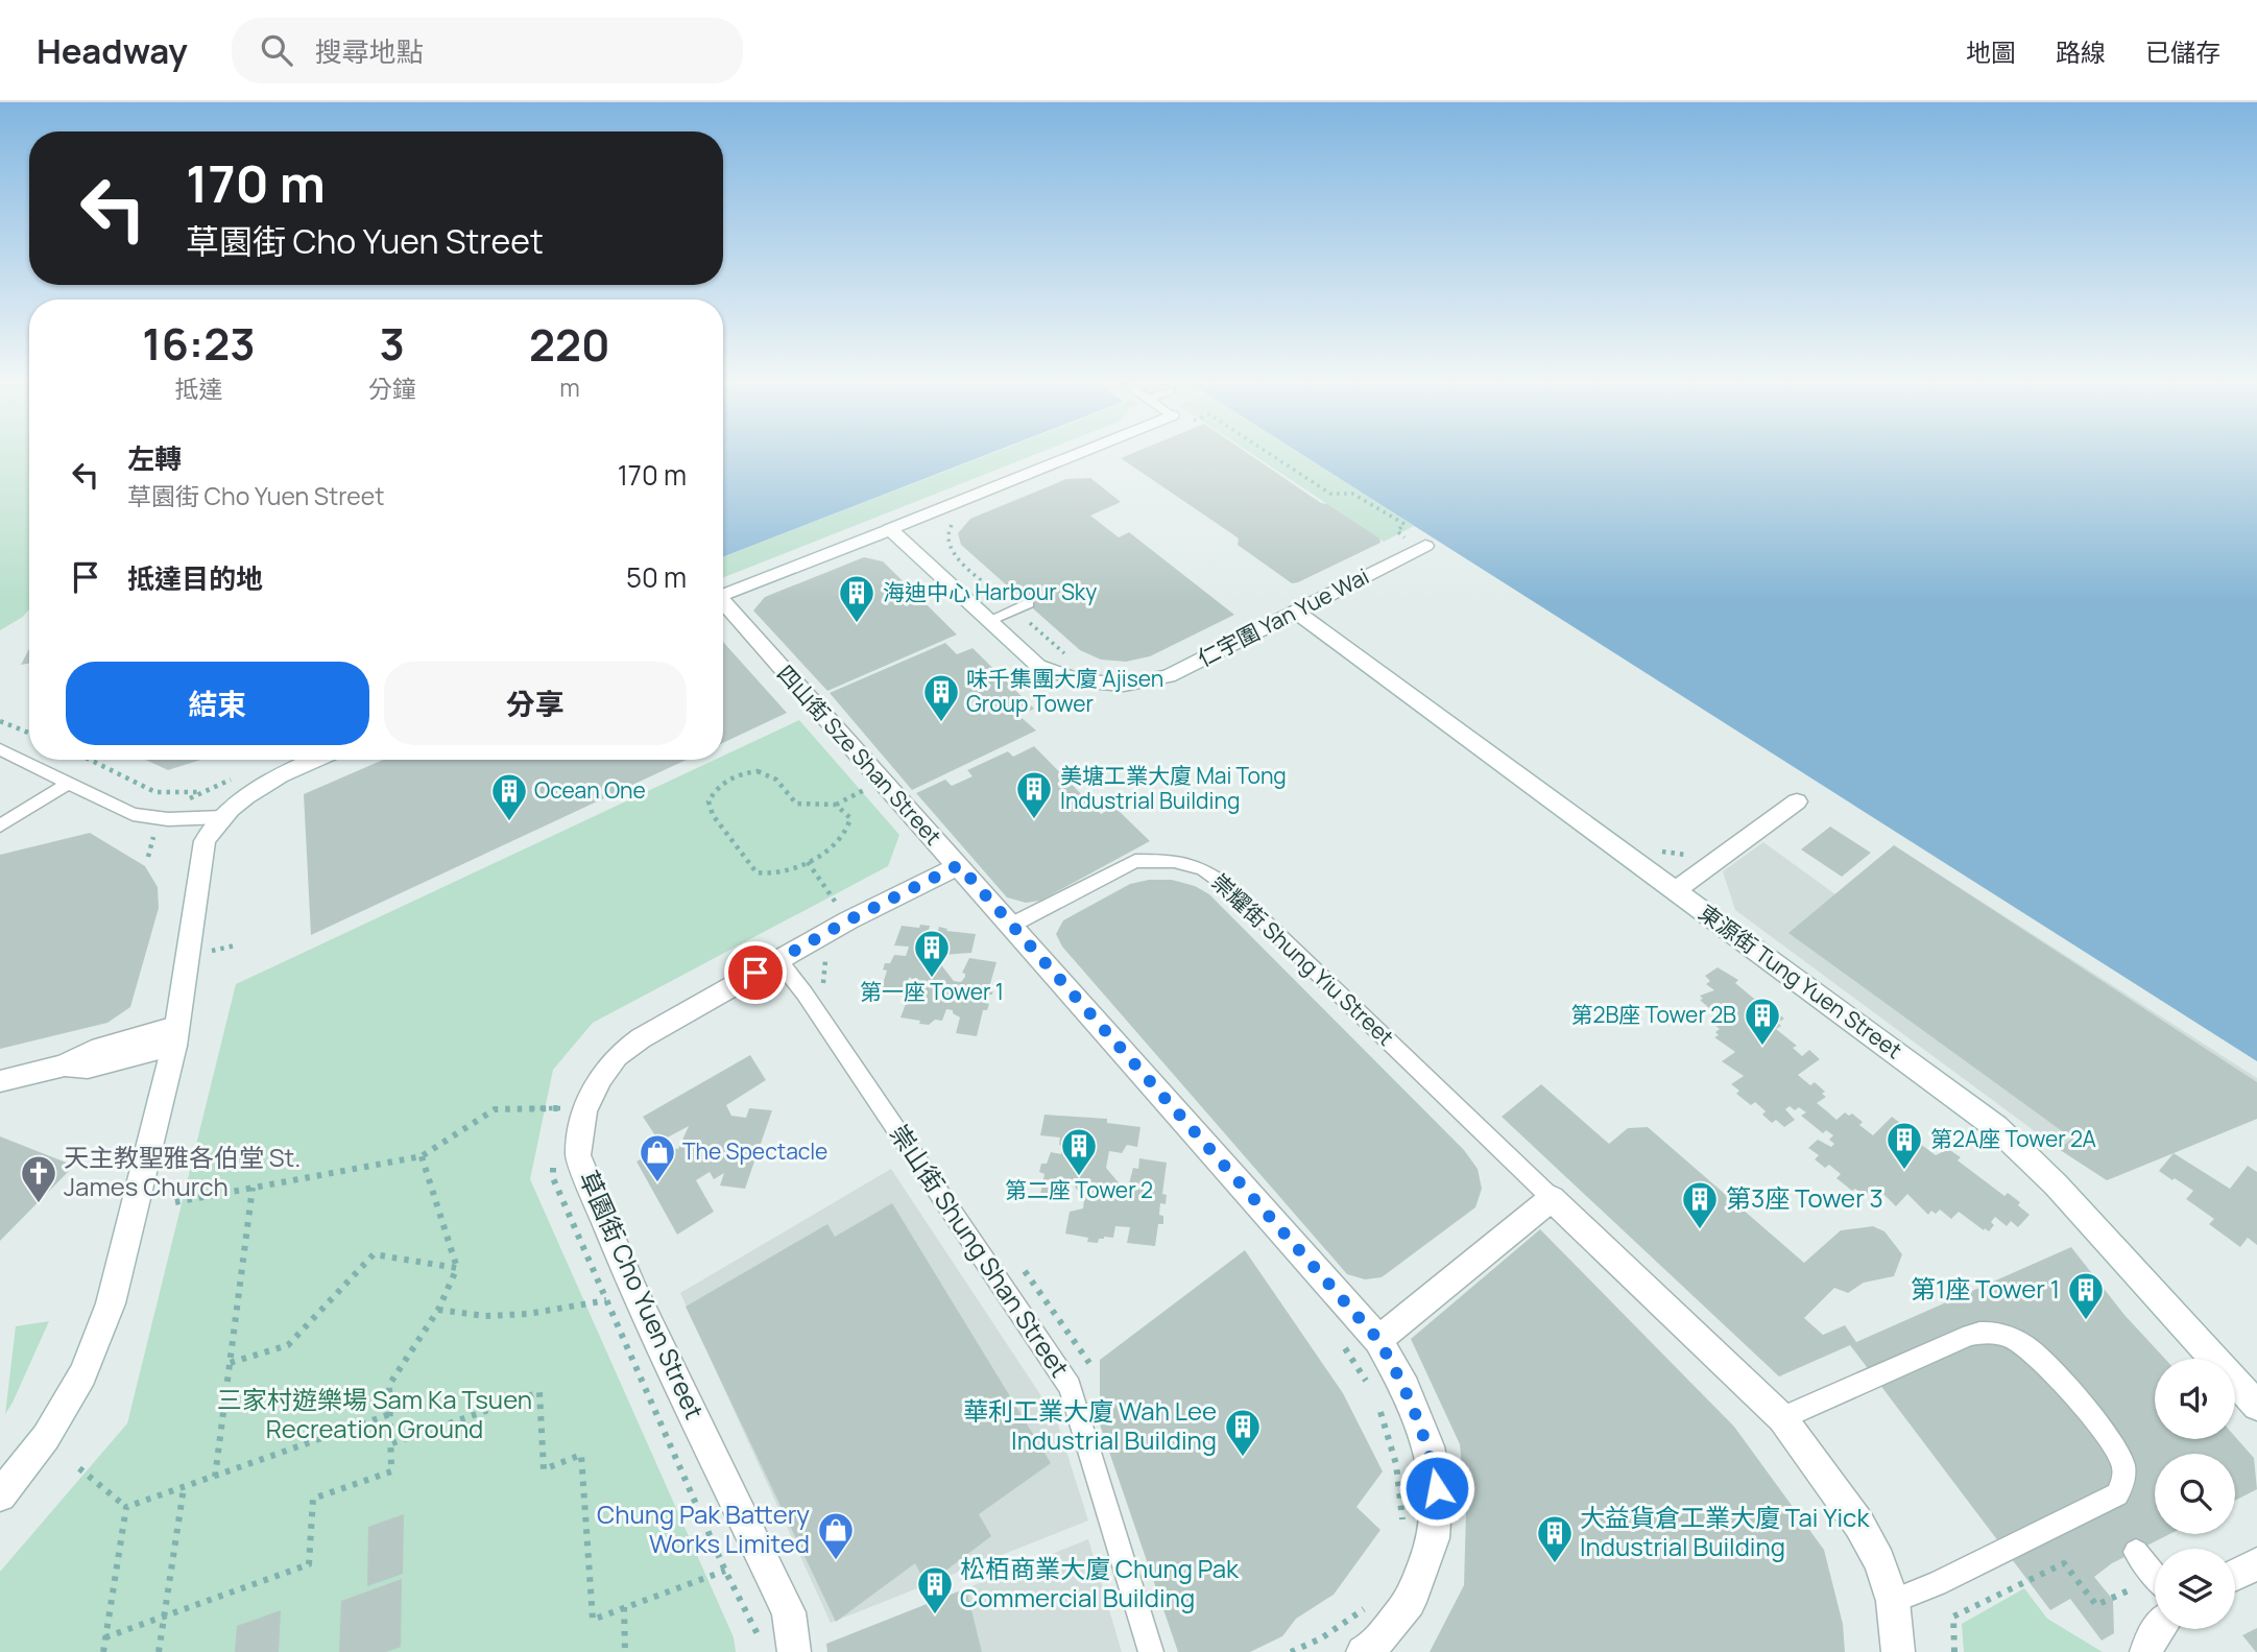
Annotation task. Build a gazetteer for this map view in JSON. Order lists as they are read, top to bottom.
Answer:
{
  "streets": {
    "street": [
      "仁宇圍 Yan Yue Wai",
      "四山街 Sze Shan Street",
      "崇耀街 Shung Yiu Street",
      "東源街 Tung Yuen Street",
      "草園街 Cho Yuen Street"
    ],
    "lane": ["崇山街 Shung Shan Street"]
  },
  "crossings": [
    ["仁宇圍 Yan Yue Wai", "東源街 Tung Yuen Street"],
    ["四山街 Sze Shan Street", "崇耀街 Shung Yiu Street"],
    ["四山街 Sze Shan Street", "草園街 Cho Yuen Street"],
    ["崇山街 Shung Shan Street", "草園街 Cho Yuen Street"]
  ],
  "parks": ["三家村遊樂場 Sam Ka Tsuen Recreation Ground"],
  "places": {
    "building": [
      "海迪中心 Harbour Sky",
      "味千集團大廈 Ajisen Group Tower",
      "美塘工業大廈 Mai Tong Industrial Building",
      "Ocean One",
      "第一座 Tower 1",
      "第2B座 Tower 2B",
      "第2A座 Tower 2A",
      "第二座 Tower 2",
      "第3座 Tower 3",
      "第1座 Tower 1",
      "華利工業大廈 Wah Lee Industrial Building",
      "大益貨倉工業大廈 Tai Yick Industrial Building",
      "松栢商業大廈 Chung Pak Commercial Building"
    ],
    "shop": ["The Spectacle", "Chung Pak Battery Works Limited"],
    "church": ["天主教聖雅各伯堂 St. James Church"]
  },
  "page": {
    "header": "Headway",
    "search": "搜尋地點",
    "nav": ["地圖", "路線", "已儲存"],
    "turn": ["170 m", "草園街 Cho Yuen Street"],
    "eta": [
      "16:23",
      "抵達",
      "3",
      "分鐘",
      "220",
      "m"
    ],
    "list": [
      {
        "name": "左轉",
        "note": "草園街 Cho Yuen Street",
        "value": "170 m"
      },
      {
        "name": "抵達目的地",
        "value": "50 m"
      }
    ],
    "buttons": ["結束", "分享"]
  }
}
